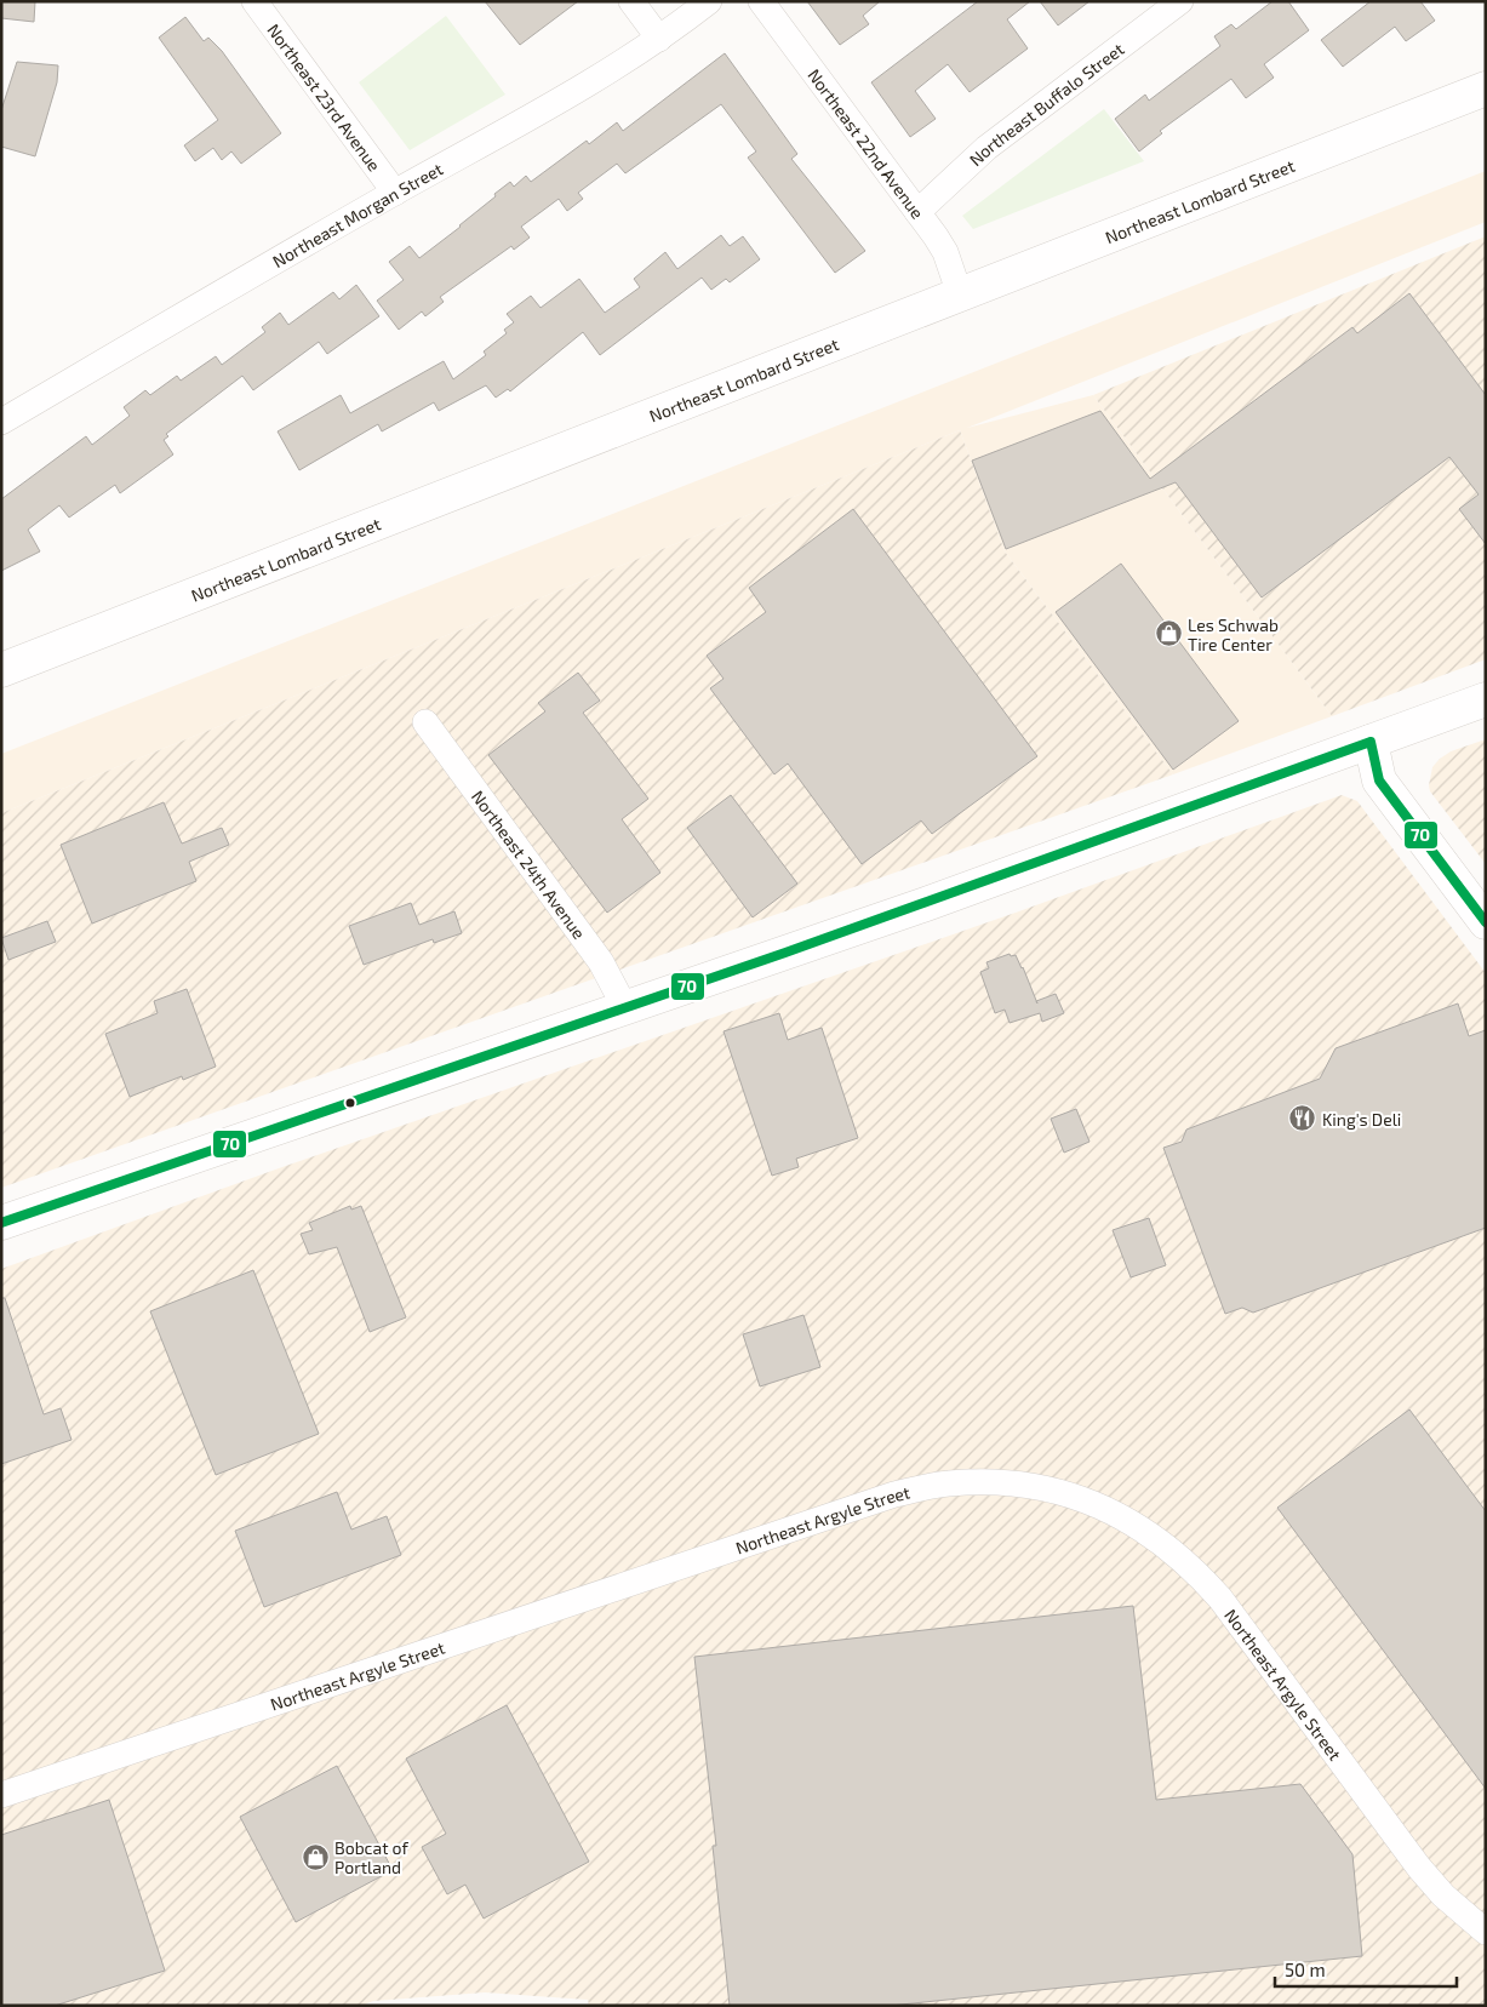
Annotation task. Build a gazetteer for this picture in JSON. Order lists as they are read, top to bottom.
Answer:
{
  "streets": {
    "main road": ["Northeast Lombard Street"],
    "street": [
      "Northeast 23rd Avenue",
      "Northeast Buffalo Street",
      "Northeast 22nd Avenue",
      "Northeast Morgan Street",
      "Northeast 24th Avenue",
      "Northeast Argyle Street"
    ]
  },
  "crossings": [
    ["Northeast 23rd Avenue", "Northeast Morgan Street"],
    ["Northeast Buffalo Street", "Northeast 22nd Avenue"],
    ["Northeast 22nd Avenue", "Northeast Lombard Street"]
  ],
  "places": {
    "shop": ["Les Schwab Tire Center", "Bobcat of Portland"],
    "restaurant": ["King's Deli"]
  },
  "lines": ["transit line 70"],
  "scale_bar": "50 m"
}
